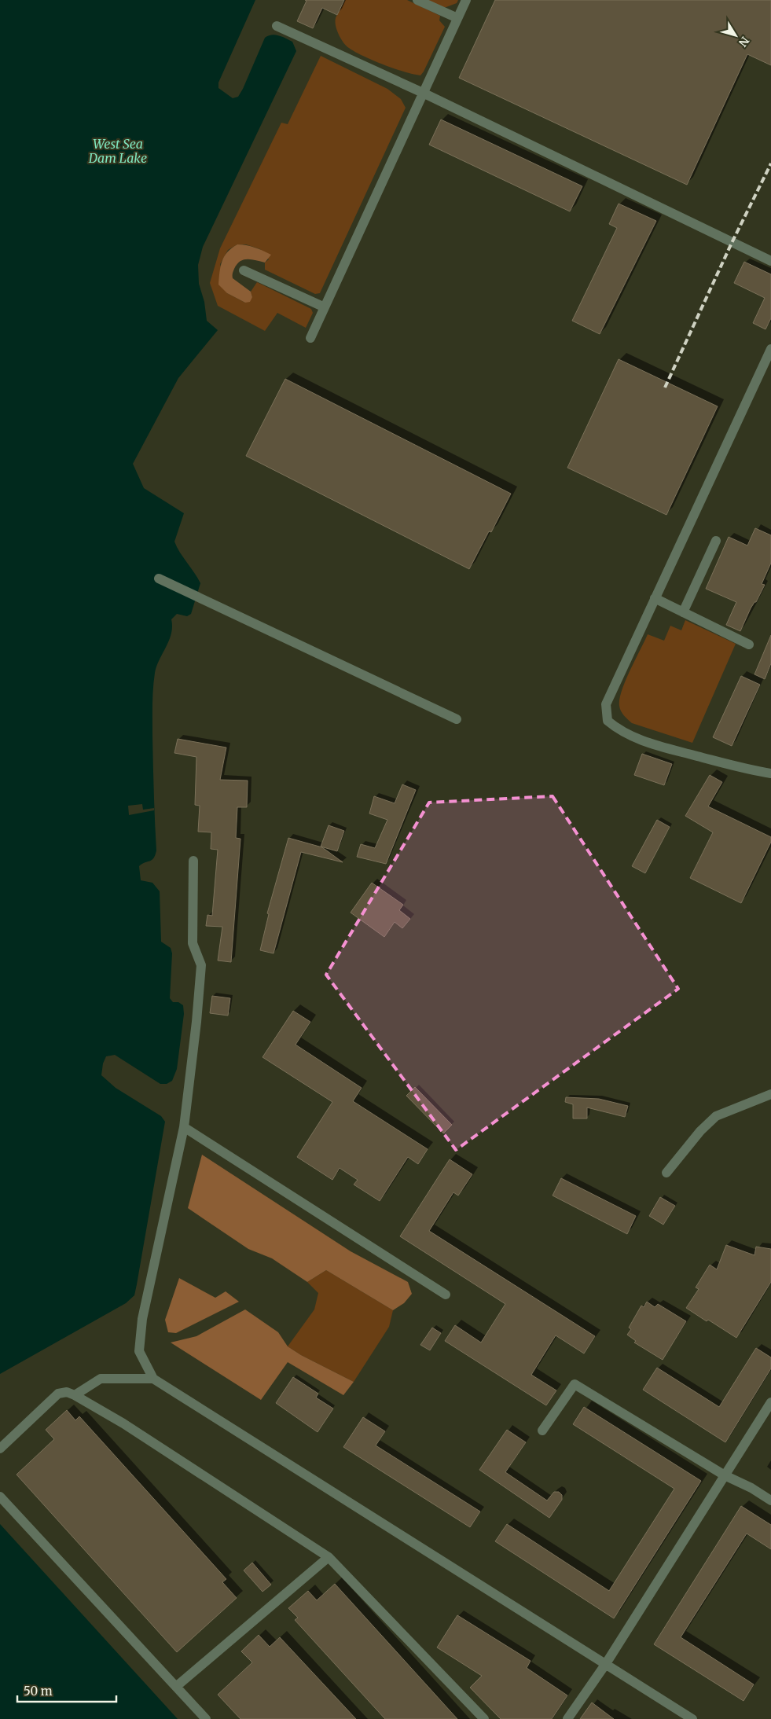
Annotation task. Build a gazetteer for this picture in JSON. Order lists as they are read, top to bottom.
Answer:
{
  "water": ["West Sea Dam Lake"],
  "scale_bar": "50 m",
  "north": "bottom right"
}
